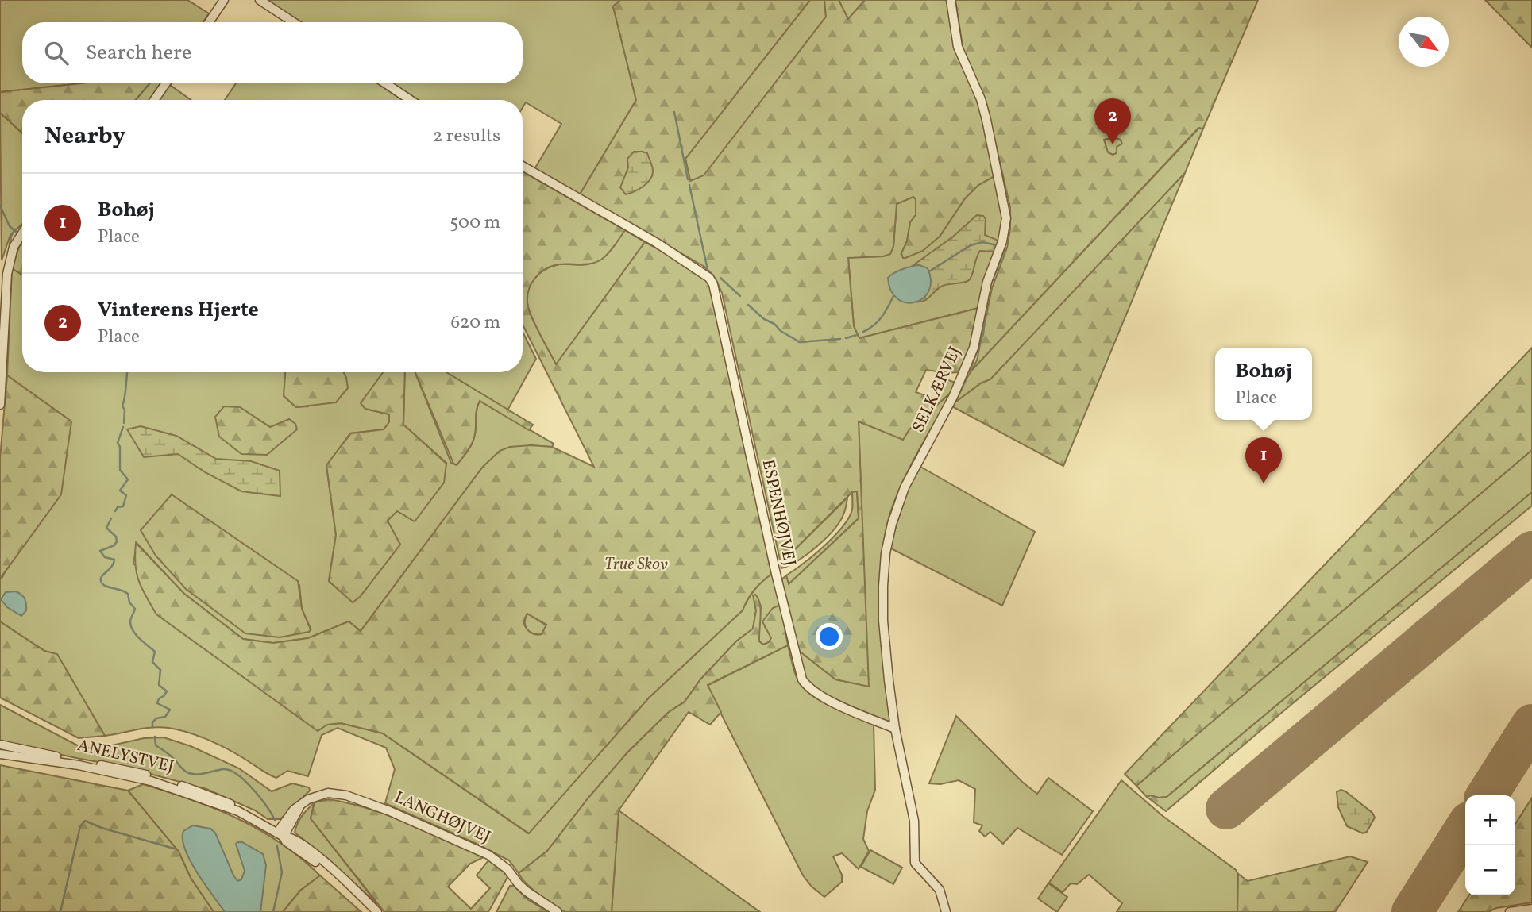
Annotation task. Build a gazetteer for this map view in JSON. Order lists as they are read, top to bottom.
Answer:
{
  "streets": {
    "street": [
      "SELKÆRVEJ",
      "ESPENHØJVEJ",
      "ANELYSTVEJ",
      "LANGHØJVEJ"
    ]
  },
  "crossings": [
    ["SELKÆRVEJ", "ESPENHØJVEJ"],
    ["ANELYSTVEJ", "LANGHØJVEJ"]
  ],
  "parks": ["True Skov"],
  "north": "bottom right",
  "page": {
    "search": "Search here",
    "pins": ["2", "1"],
    "heading": ["Nearby", "2 results"],
    "list": [
      {
        "mark": "1",
        "name": "Bohøj",
        "note": "Place",
        "value": "500 m"
      },
      {
        "mark": "2",
        "name": "Vinterens Hjerte",
        "note": "Place",
        "value": "620 m"
      }
    ],
    "popup": ["Bohøj", "Place"],
    "map_buttons": ["+", "−"]
  }
}
